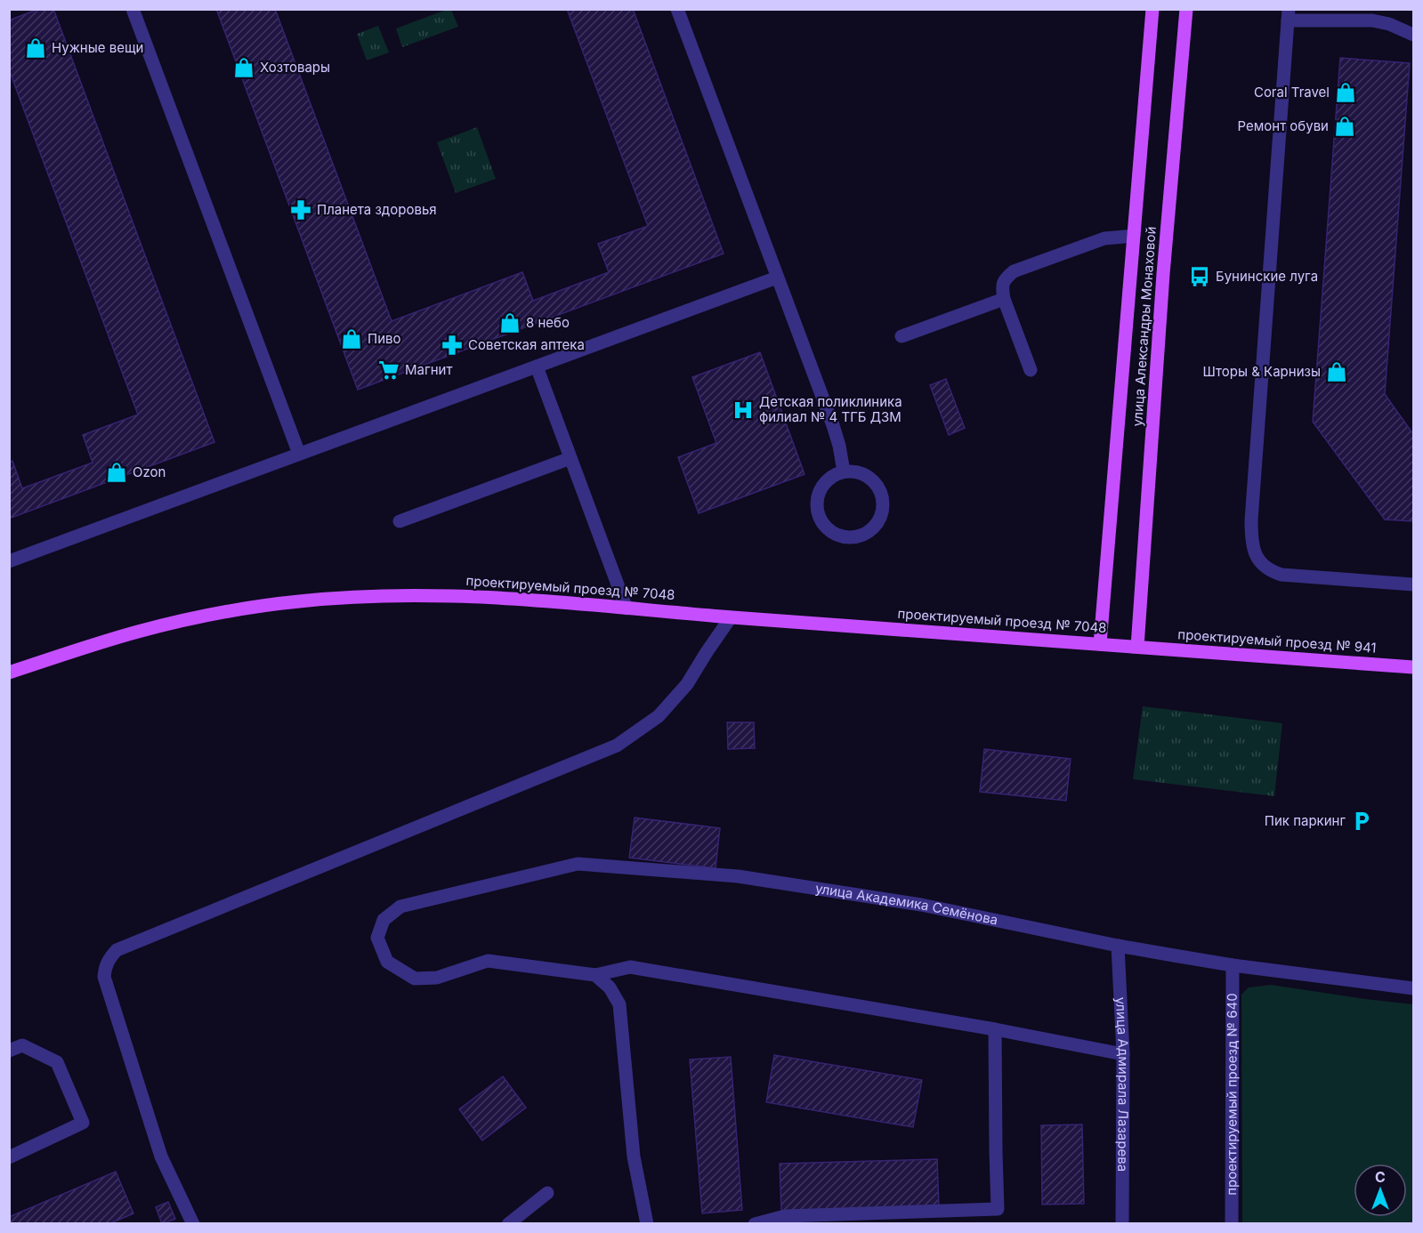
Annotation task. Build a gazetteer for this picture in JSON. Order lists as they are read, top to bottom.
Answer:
{
  "streets": {
    "main road": ["улица Александры Монаховой", "проектируемый проезд № 7048", "проектируемый проезд № 941"],
    "street": ["улица Академика Семёнова", "улица Адмирала Лазарева", "проектируемый проезд № 640"]
  },
  "crossings": [
    ["улица Александры Монаховой", "проектируемый проезд № 7048"],
    ["улица Александры Монаховой", "проектируемый проезд № 941"],
    ["проектируемый проезд № 7048", "проектируемый проезд № 941"],
    ["улица Академика Семёнова", "улица Адмирала Лазарева"],
    ["улица Академика Семёнова", "проектируемый проезд № 640"]
  ],
  "places": {
    "shop": [
      "Нужные вещи",
      "Хозтовары",
      "Coral Travel",
      "Ремонт обуви",
      "8 небо",
      "Пиво",
      "Шторы & Карнизы",
      "Ozon"
    ],
    "pharmacy": ["Планета здоровья", "Советская аптека"],
    "bus stop": ["Бунинские луга"],
    "supermarket": ["Магнит"],
    "hospital": ["Детская поликлиника филиал № 4 ТГБ ДЗМ"],
    "parking": ["Пик паркинг"]
  },
  "north": "top"
}
